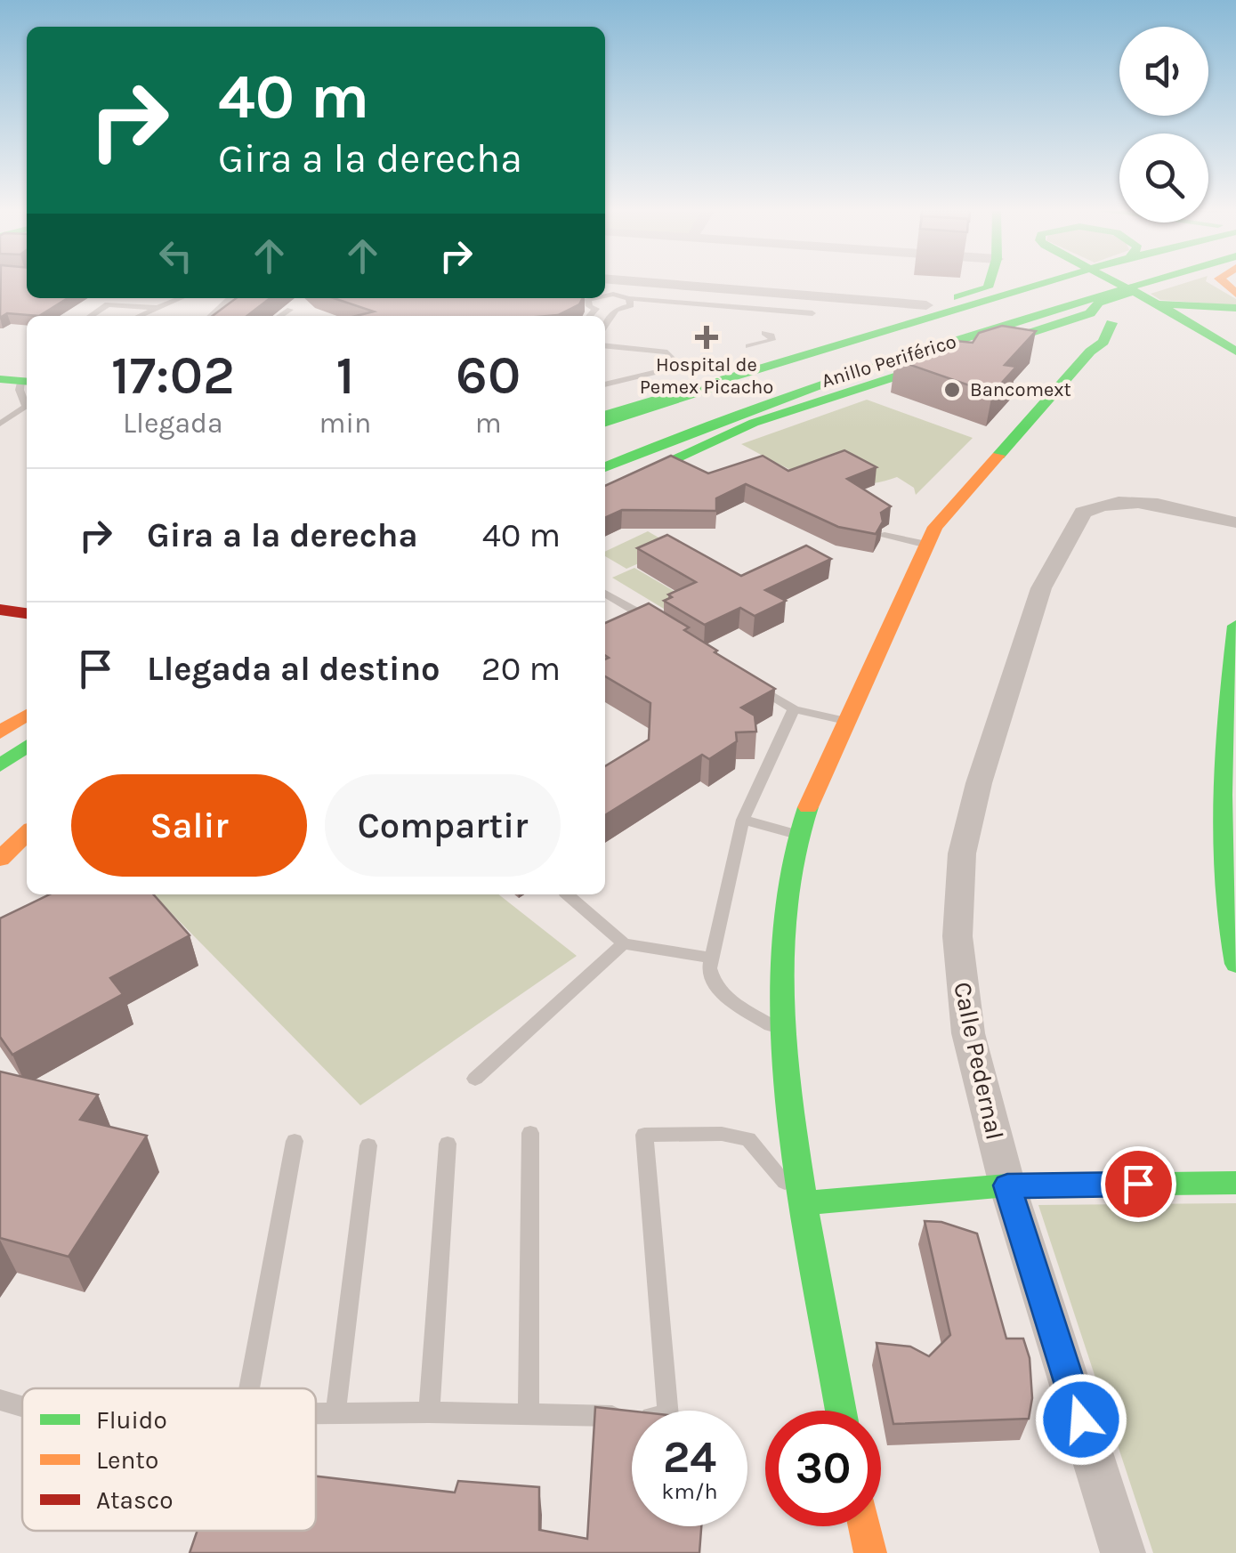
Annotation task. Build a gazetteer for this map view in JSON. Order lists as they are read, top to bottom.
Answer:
{
  "streets": {
    "main road": ["Anillo Periférico"],
    "street": ["Calle Pedernal"]
  },
  "places": {
    "health": ["Hospital de Pemex Picacho"],
    "other": ["Bancomext"]
  },
  "legend": ["Fluido", "Lento", "Atasco"],
  "page": {
    "turn": ["40 m", "Gira a la derecha"],
    "eta": [
      "17:02",
      "Llegada",
      "1",
      "min",
      "60",
      "m"
    ],
    "list": [
      {
        "name": "Gira a la derecha",
        "value": "40 m"
      },
      {
        "name": "Llegada al destino",
        "value": "20 m"
      }
    ],
    "buttons": ["Salir", "Compartir"],
    "speed": "24 km/h",
    "limit": "30"
  }
}
